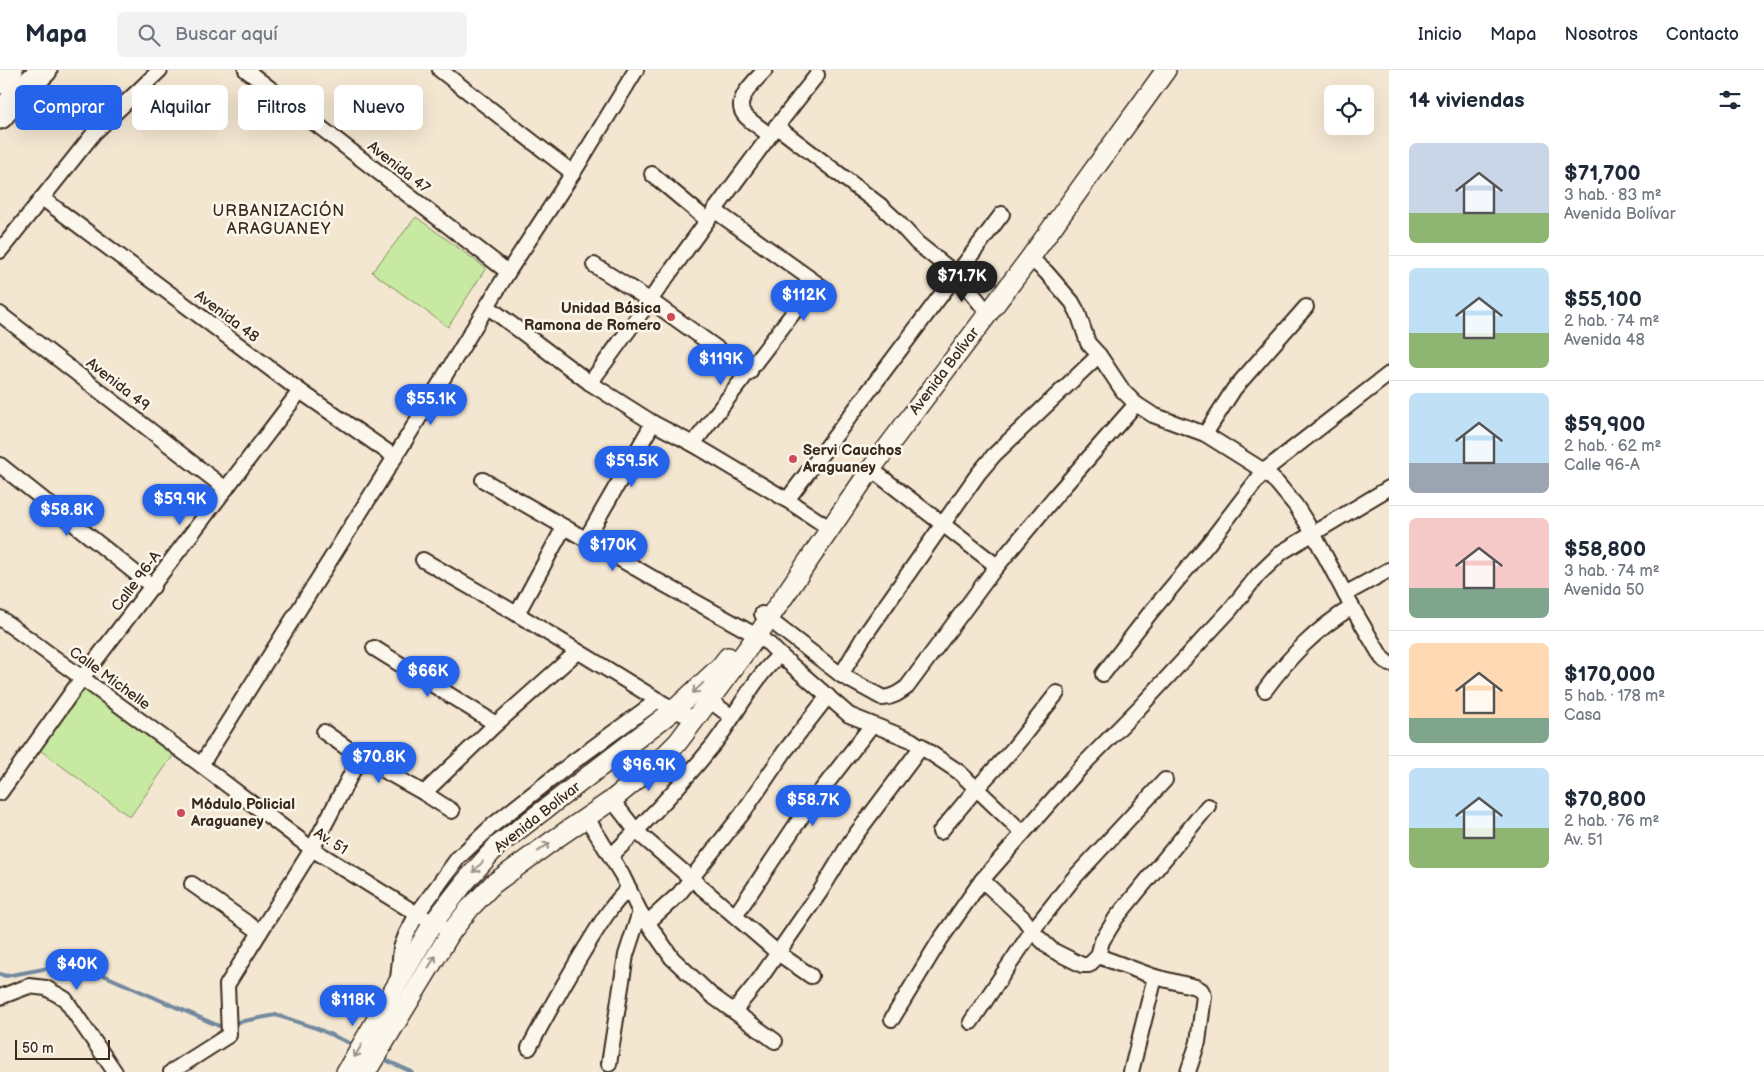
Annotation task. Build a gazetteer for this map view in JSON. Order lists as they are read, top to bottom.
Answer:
{
  "streets": {
    "main road": ["Avenida Bolívar"],
    "street": [
      "Avenida 47",
      "Avenida 48",
      "Avenida 49",
      "Calle 96-A",
      "Calle Michelle",
      "Av. 51"
    ]
  },
  "crossings": [
    ["Avenida 48", "Calle 96-A"],
    ["Avenida Bolívar", "Av. 51"],
    ["Avenida 49", "Calle 96-A"],
    ["Calle 96-A", "Calle Michelle"],
    ["Calle Michelle", "Av. 51"]
  ],
  "districts": ["URBANIZACIÓN ARAGUANEY"],
  "places": ["Unidad Básica Ramona de Romero", "Servi Cauchos Araguaney", "Módulo Policial Araguaney"],
  "scale_bar": "50 m",
  "page": {
    "header": "Mapa",
    "search": "Buscar aquí",
    "nav": [
      "Inicio",
      "Mapa",
      "Nosotros",
      "Contacto"
    ],
    "heading": "14 viviendas",
    "chip": [
      "Comprar",
      "Alquilar",
      "Filtros",
      "Nuevo"
    ],
    "list": [
      {
        "name": "$71,700",
        "note": "3 hab. · 83 m² · Avenida Bolívar"
      },
      {
        "name": "$55,100",
        "note": "2 hab. · 74 m² · Avenida 48"
      },
      {
        "name": "$59,900",
        "note": "2 hab. · 62 m² · Calle 96-A"
      },
      {
        "name": "$58,800",
        "note": "3 hab. · 74 m² · Avenida 50"
      },
      {
        "name": "$170,000",
        "note": "5 hab. · 178 m² · Casa"
      },
      {
        "name": "$70,800",
        "note": "2 hab. · 76 m² · Av. 51"
      }
    ],
    "price": [
      "$71.7K",
      "$112K",
      "$119K",
      "$55.1K",
      "$59.5K",
      "$59.9K",
      "$58.8K",
      "$170K",
      "$66K",
      "$70.8K",
      "$96.9K",
      "$58.7K",
      "$40K",
      "$118K"
    ],
    "scale": "50 m"
  }
}
